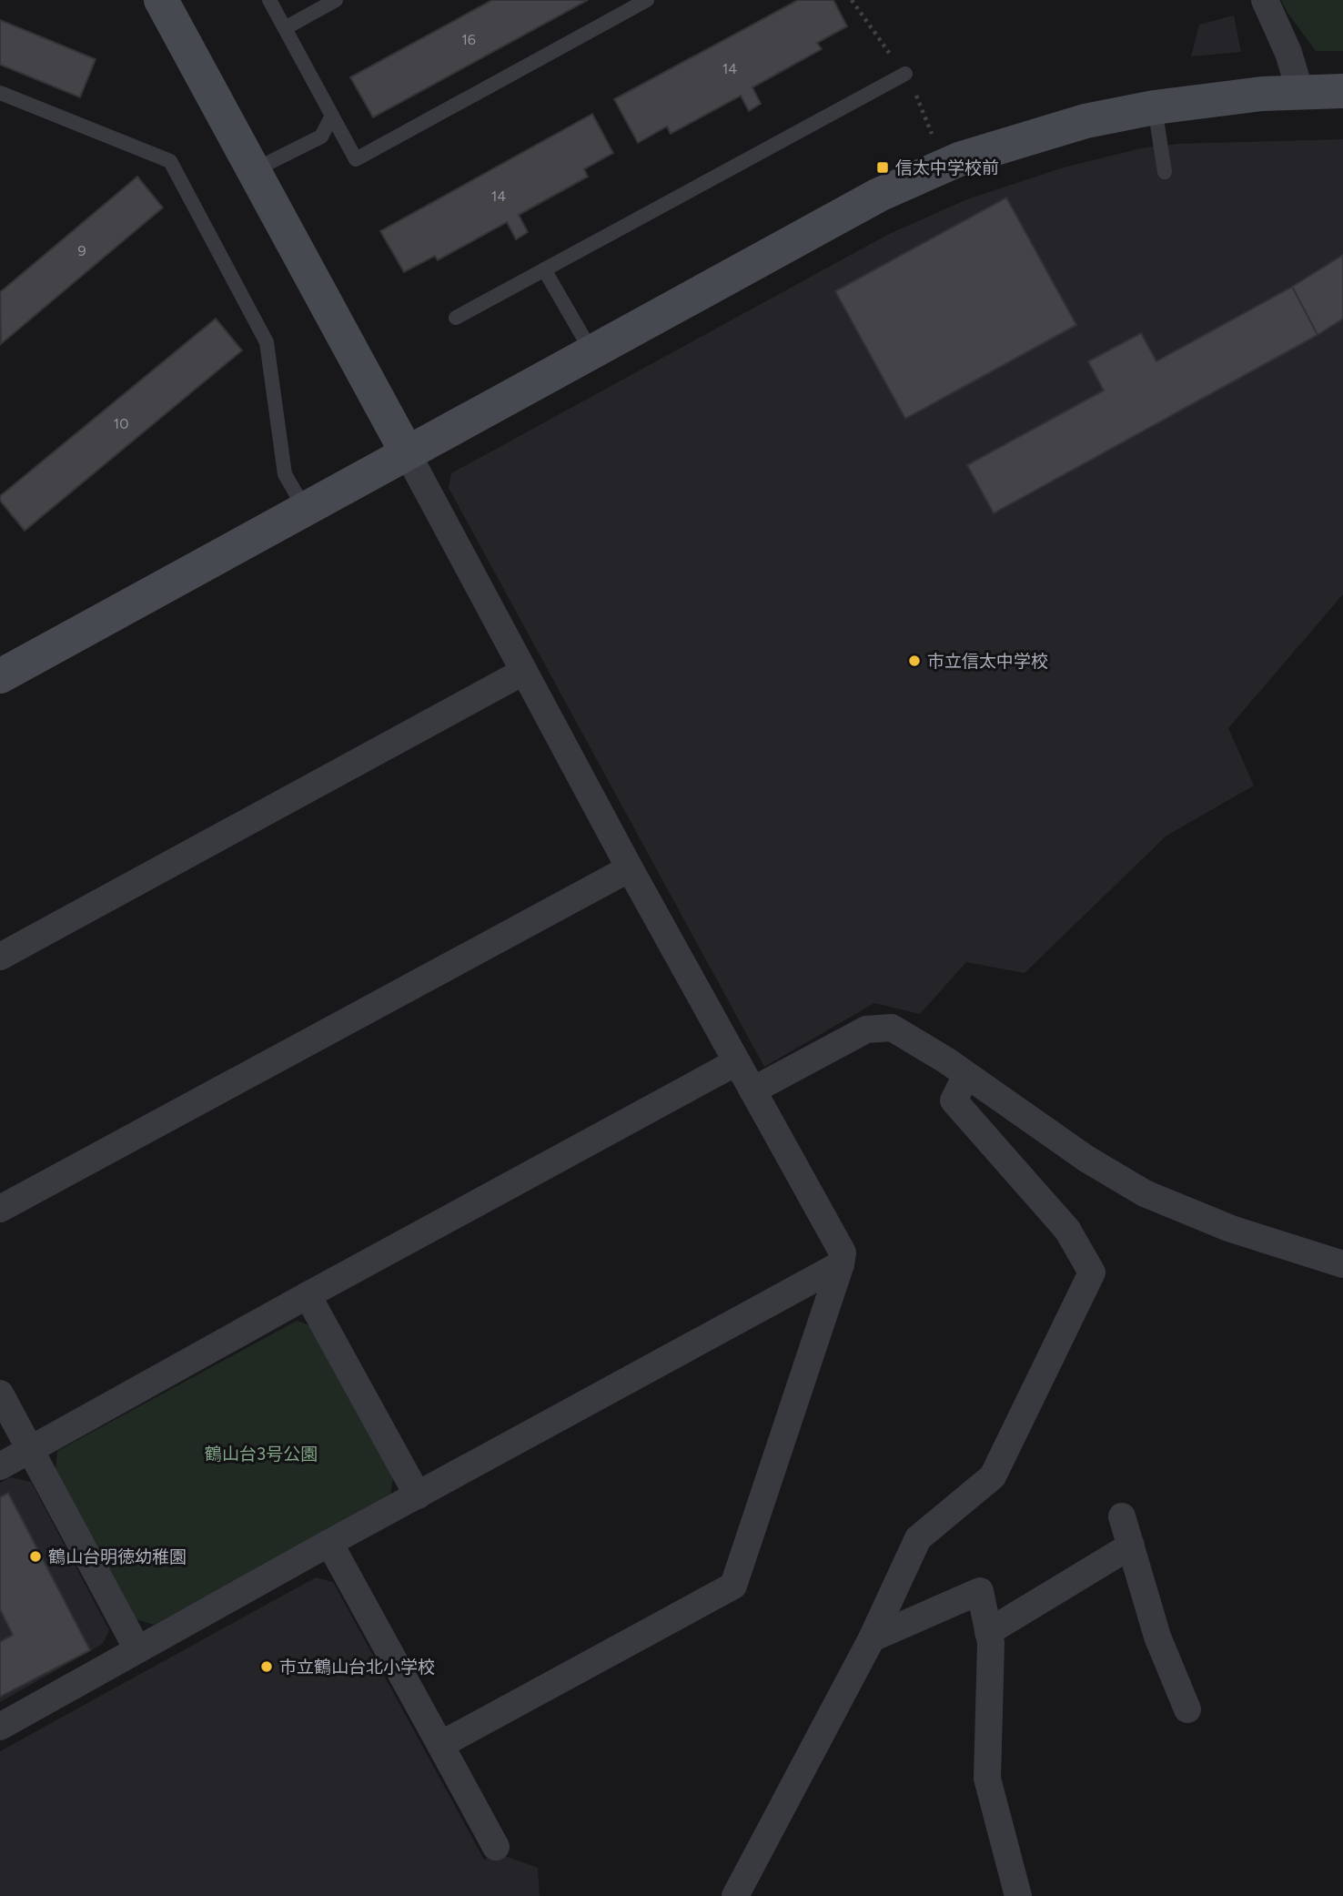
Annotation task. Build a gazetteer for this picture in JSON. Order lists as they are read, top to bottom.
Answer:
{
  "parks": ["鶴山台3号公園"],
  "places": {
    "transit": ["信太中学校前"],
    "other": ["市立信太中学校", "鶴山台明徳幼稚園", "市立鶴山台北小学校"]
  },
  "house_numbers": [
    "16",
    "14",
    "14",
    "9",
    "10"
  ]
}
